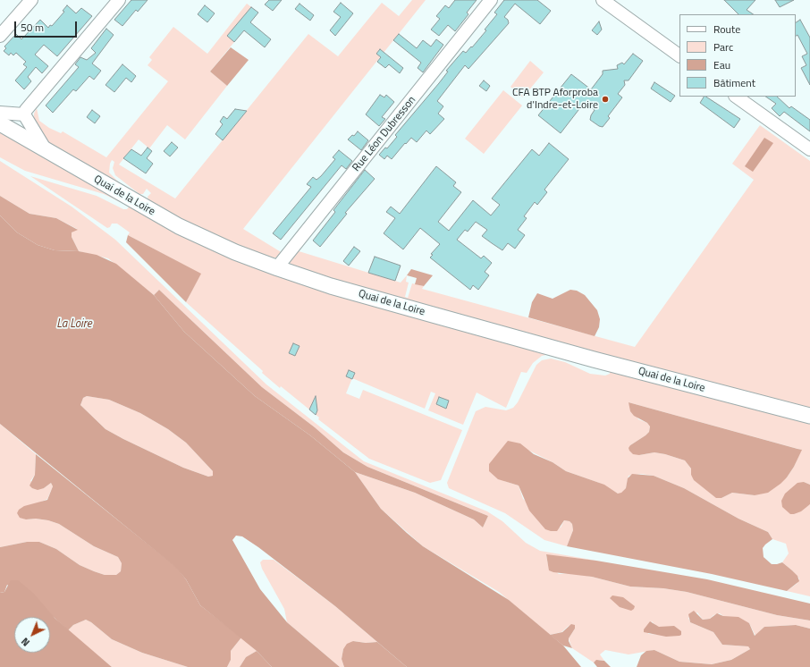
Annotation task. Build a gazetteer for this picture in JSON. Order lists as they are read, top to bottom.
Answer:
{
  "streets": {
    "main road": ["Quai de la Loire"],
    "street": ["Rue Léon Dubresson"]
  },
  "crossings": [
    ["Rue Léon Dubresson", "Quai de la Loire"]
  ],
  "water": ["La Loire"],
  "places": ["CFA BTP Aforproba d'Indre-et-Loire"],
  "legend": [
    "Route",
    "Parc",
    "Eau",
    "Bâtiment"
  ],
  "scale_bar": "50 m",
  "north": "bottom left"
}
